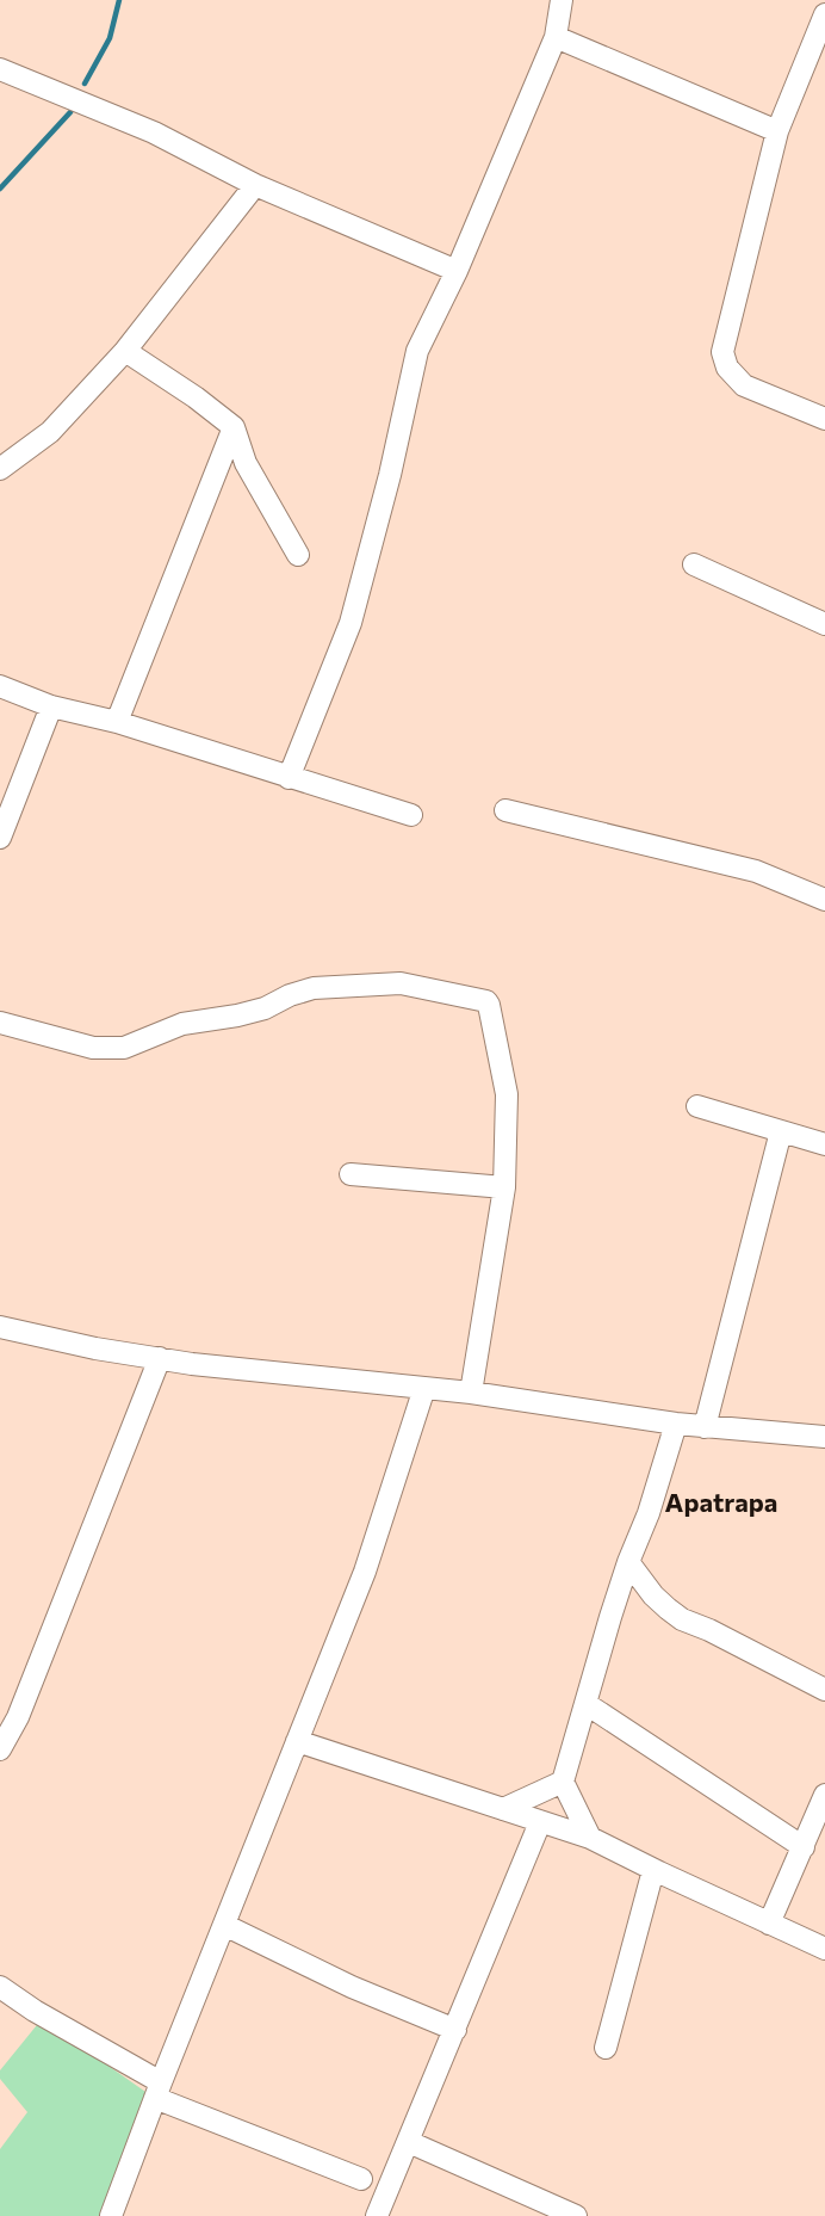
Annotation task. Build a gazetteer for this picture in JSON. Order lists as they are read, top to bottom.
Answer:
{
  "districts": ["Apatrapa"]
}
